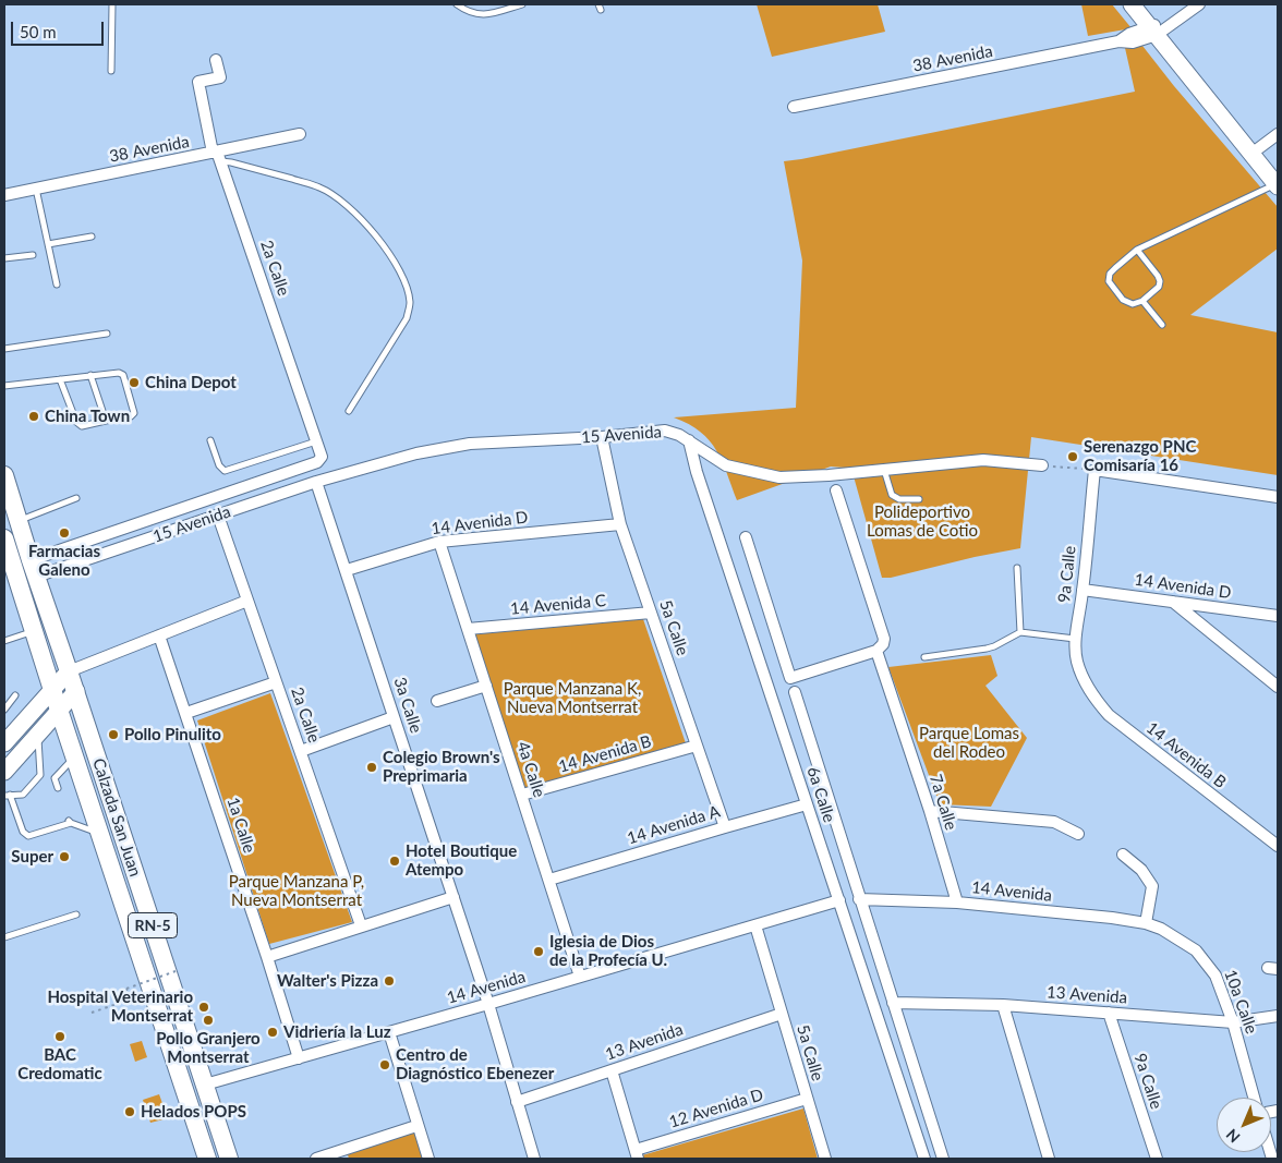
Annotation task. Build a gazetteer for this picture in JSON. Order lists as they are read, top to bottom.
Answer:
{
  "streets": {
    "main road": ["Calzada San Juan", "RN-5"],
    "street": [
      "38 Avenida",
      "2a Calle",
      "15 Avenida",
      "14 Avenida D",
      "9a Calle",
      "14 Avenida C",
      "5a Calle",
      "3a Calle",
      "14 Avenida B",
      "4a Calle",
      "6a Calle",
      "7a Calle",
      "1a Calle",
      "14 Avenida A",
      "14 Avenida",
      "13 Avenida",
      "10a Calle",
      "12 Avenida D"
    ]
  },
  "crossings": [
    ["38 Avenida", "2a Calle"],
    ["2a Calle", "15 Avenida"],
    ["2a Calle", "Calzada San Juan"],
    ["15 Avenida", "5a Calle"],
    ["15 Avenida", "3a Calle"],
    ["15 Avenida", "6a Calle"],
    ["15 Avenida", "Calzada San Juan"],
    ["14 Avenida D", "9a Calle"],
    ["14 Avenida D", "5a Calle"],
    ["14 Avenida D", "3a Calle"],
    ["14 Avenida D", "4a Calle"],
    ["9a Calle", "14 Avenida B"],
    ["9a Calle", "13 Avenida"],
    ["14 Avenida C", "5a Calle"],
    ["14 Avenida C", "4a Calle"],
    ["5a Calle", "14 Avenida B"],
    ["5a Calle", "14 Avenida A"],
    ["5a Calle", "14 Avenida"],
    ["5a Calle", "13 Avenida"],
    ["5a Calle", "12 Avenida D"],
    ["3a Calle", "14 Avenida"],
    ["3a Calle", "13 Avenida"],
    ["14 Avenida B", "4a Calle"],
    ["4a Calle", "14 Avenida A"],
    ["4a Calle", "14 Avenida"],
    ["6a Calle", "14 Avenida A"],
    ["6a Calle", "14 Avenida"],
    ["6a Calle", "13 Avenida"],
    ["7a Calle", "14 Avenida"],
    ["Calzada San Juan", "14 Avenida"],
    ["1a Calle", "14 Avenida"],
    ["14 Avenida", "10a Calle"],
    ["13 Avenida", "10a Calle"]
  ],
  "parks": [
    "Polideportivo Lomas de Cotio",
    "Parque Manzana K, Nueva Montserrat",
    "Parque Lomas del Rodeo",
    "Parque Manzana P, Nueva Montserrat"
  ],
  "places": [
    "China Depot",
    "China Town",
    "Serenazgo PNC Comisaría 16",
    "Farmacias Galeno",
    "Pollo Pinulito",
    "Colegio Brown's Preprimaria",
    "Super",
    "Hotel Boutique Atempo",
    "Iglesia de Dios de la Profecía U.",
    "Walter's Pizza",
    "Hospital Veterinario Montserrat",
    "Pollo Granjero Montserrat",
    "Vidriería la Luz",
    "BAC Credomatic",
    "Centro de Diagnóstico Ebenezer",
    "Helados POPS"
  ],
  "scale_bar": "50 m",
  "north": "bottom left"
}
